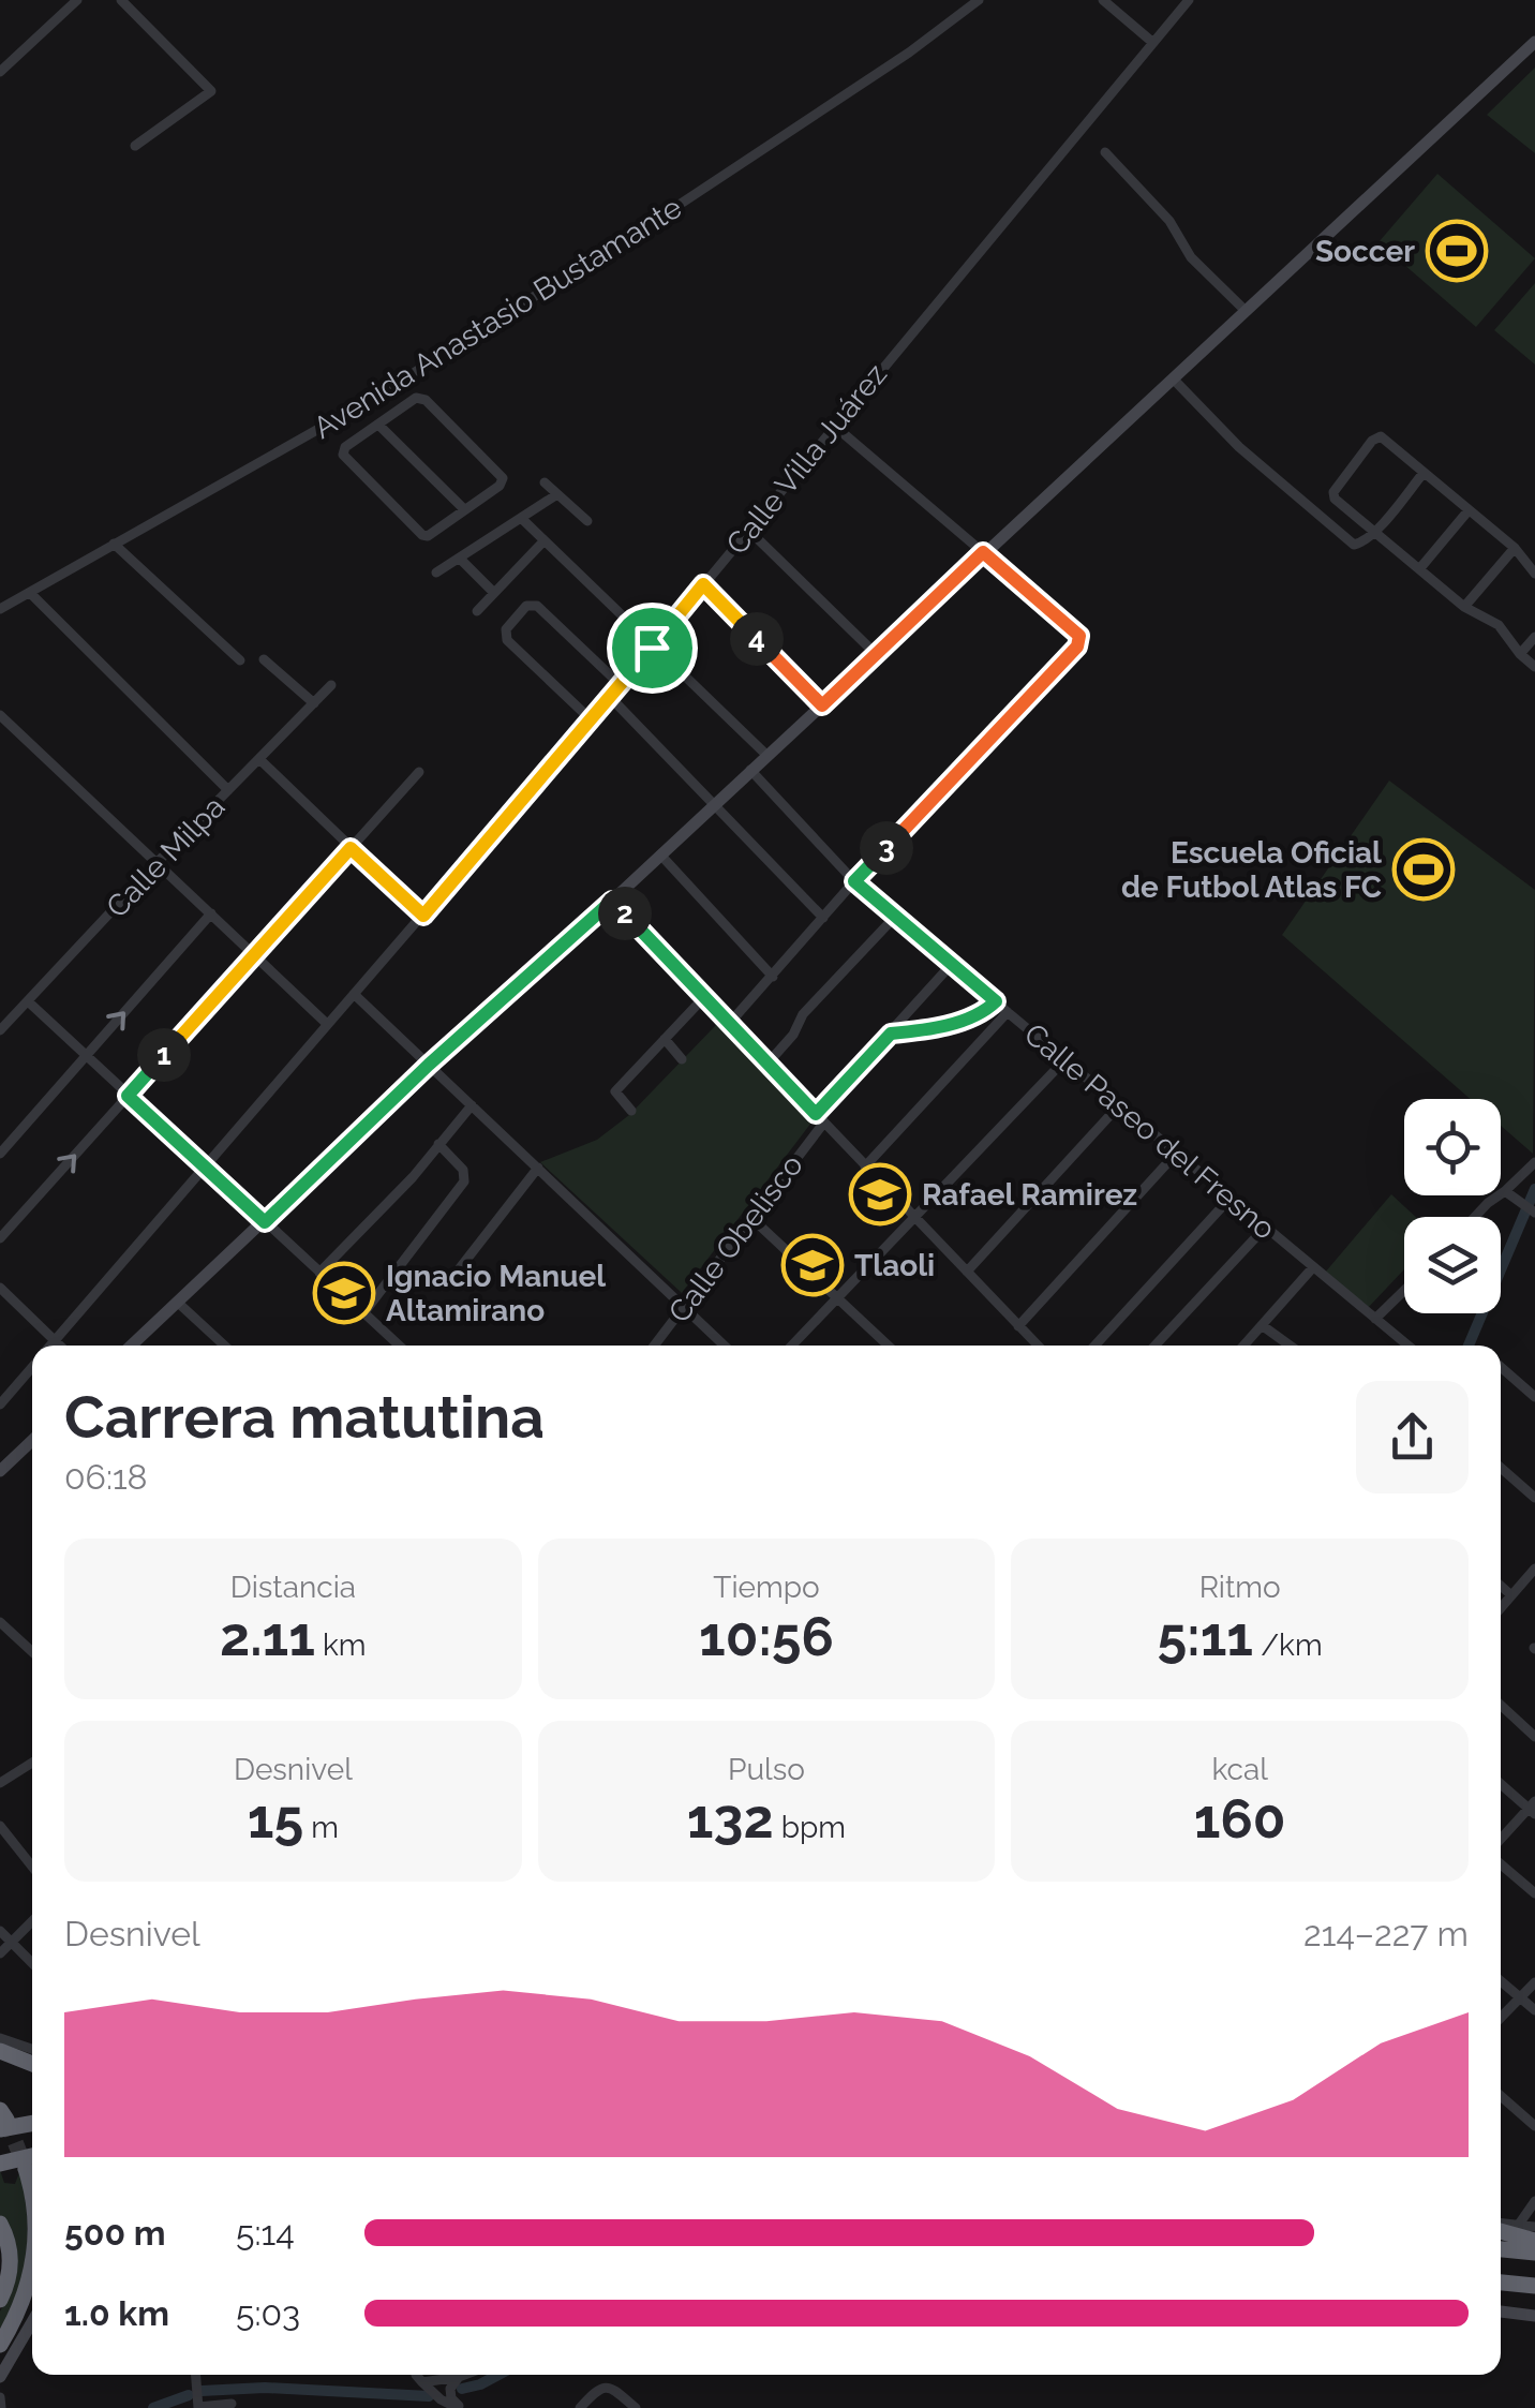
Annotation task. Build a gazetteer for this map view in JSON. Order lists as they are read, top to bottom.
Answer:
{
  "streets": {
    "street": [
      "Avenida Anastasio Bustamante",
      "Calle Villa Juárez",
      "Calle Milpa",
      "Calle Paseo del Fresno",
      "Calle Obelisco"
    ]
  },
  "crossings": [
    ["Calle Paseo del Fresno", "Calle Obelisco"]
  ],
  "places": {
    "sports": ["Soccer", "Escuela Oficial de Futbol Atlas FC"],
    "school or university": ["Rafael Ramirez", "Tlaoli", "Ignacio Manuel Altamirano"]
  },
  "page": {
    "pins": [
      "4",
      "3",
      "2",
      "1"
    ],
    "heading": ["Carrera matutina", "06:18"],
    "stats": [
      ["Distancia", "2.11 km"],
      ["Tiempo", "10:56"],
      ["Ritmo", "5:11 /km"],
      ["Desnivel", "15 m"],
      ["Pulso", "132 bpm"],
      ["kcal", "160"]
    ],
    "chart": ["Desnivel", "214–227 m"],
    "list": [
      {
        "name": "500 m",
        "note": "5:14"
      },
      {
        "name": "1.0 km",
        "note": "5:03"
      }
    ]
  }
}
